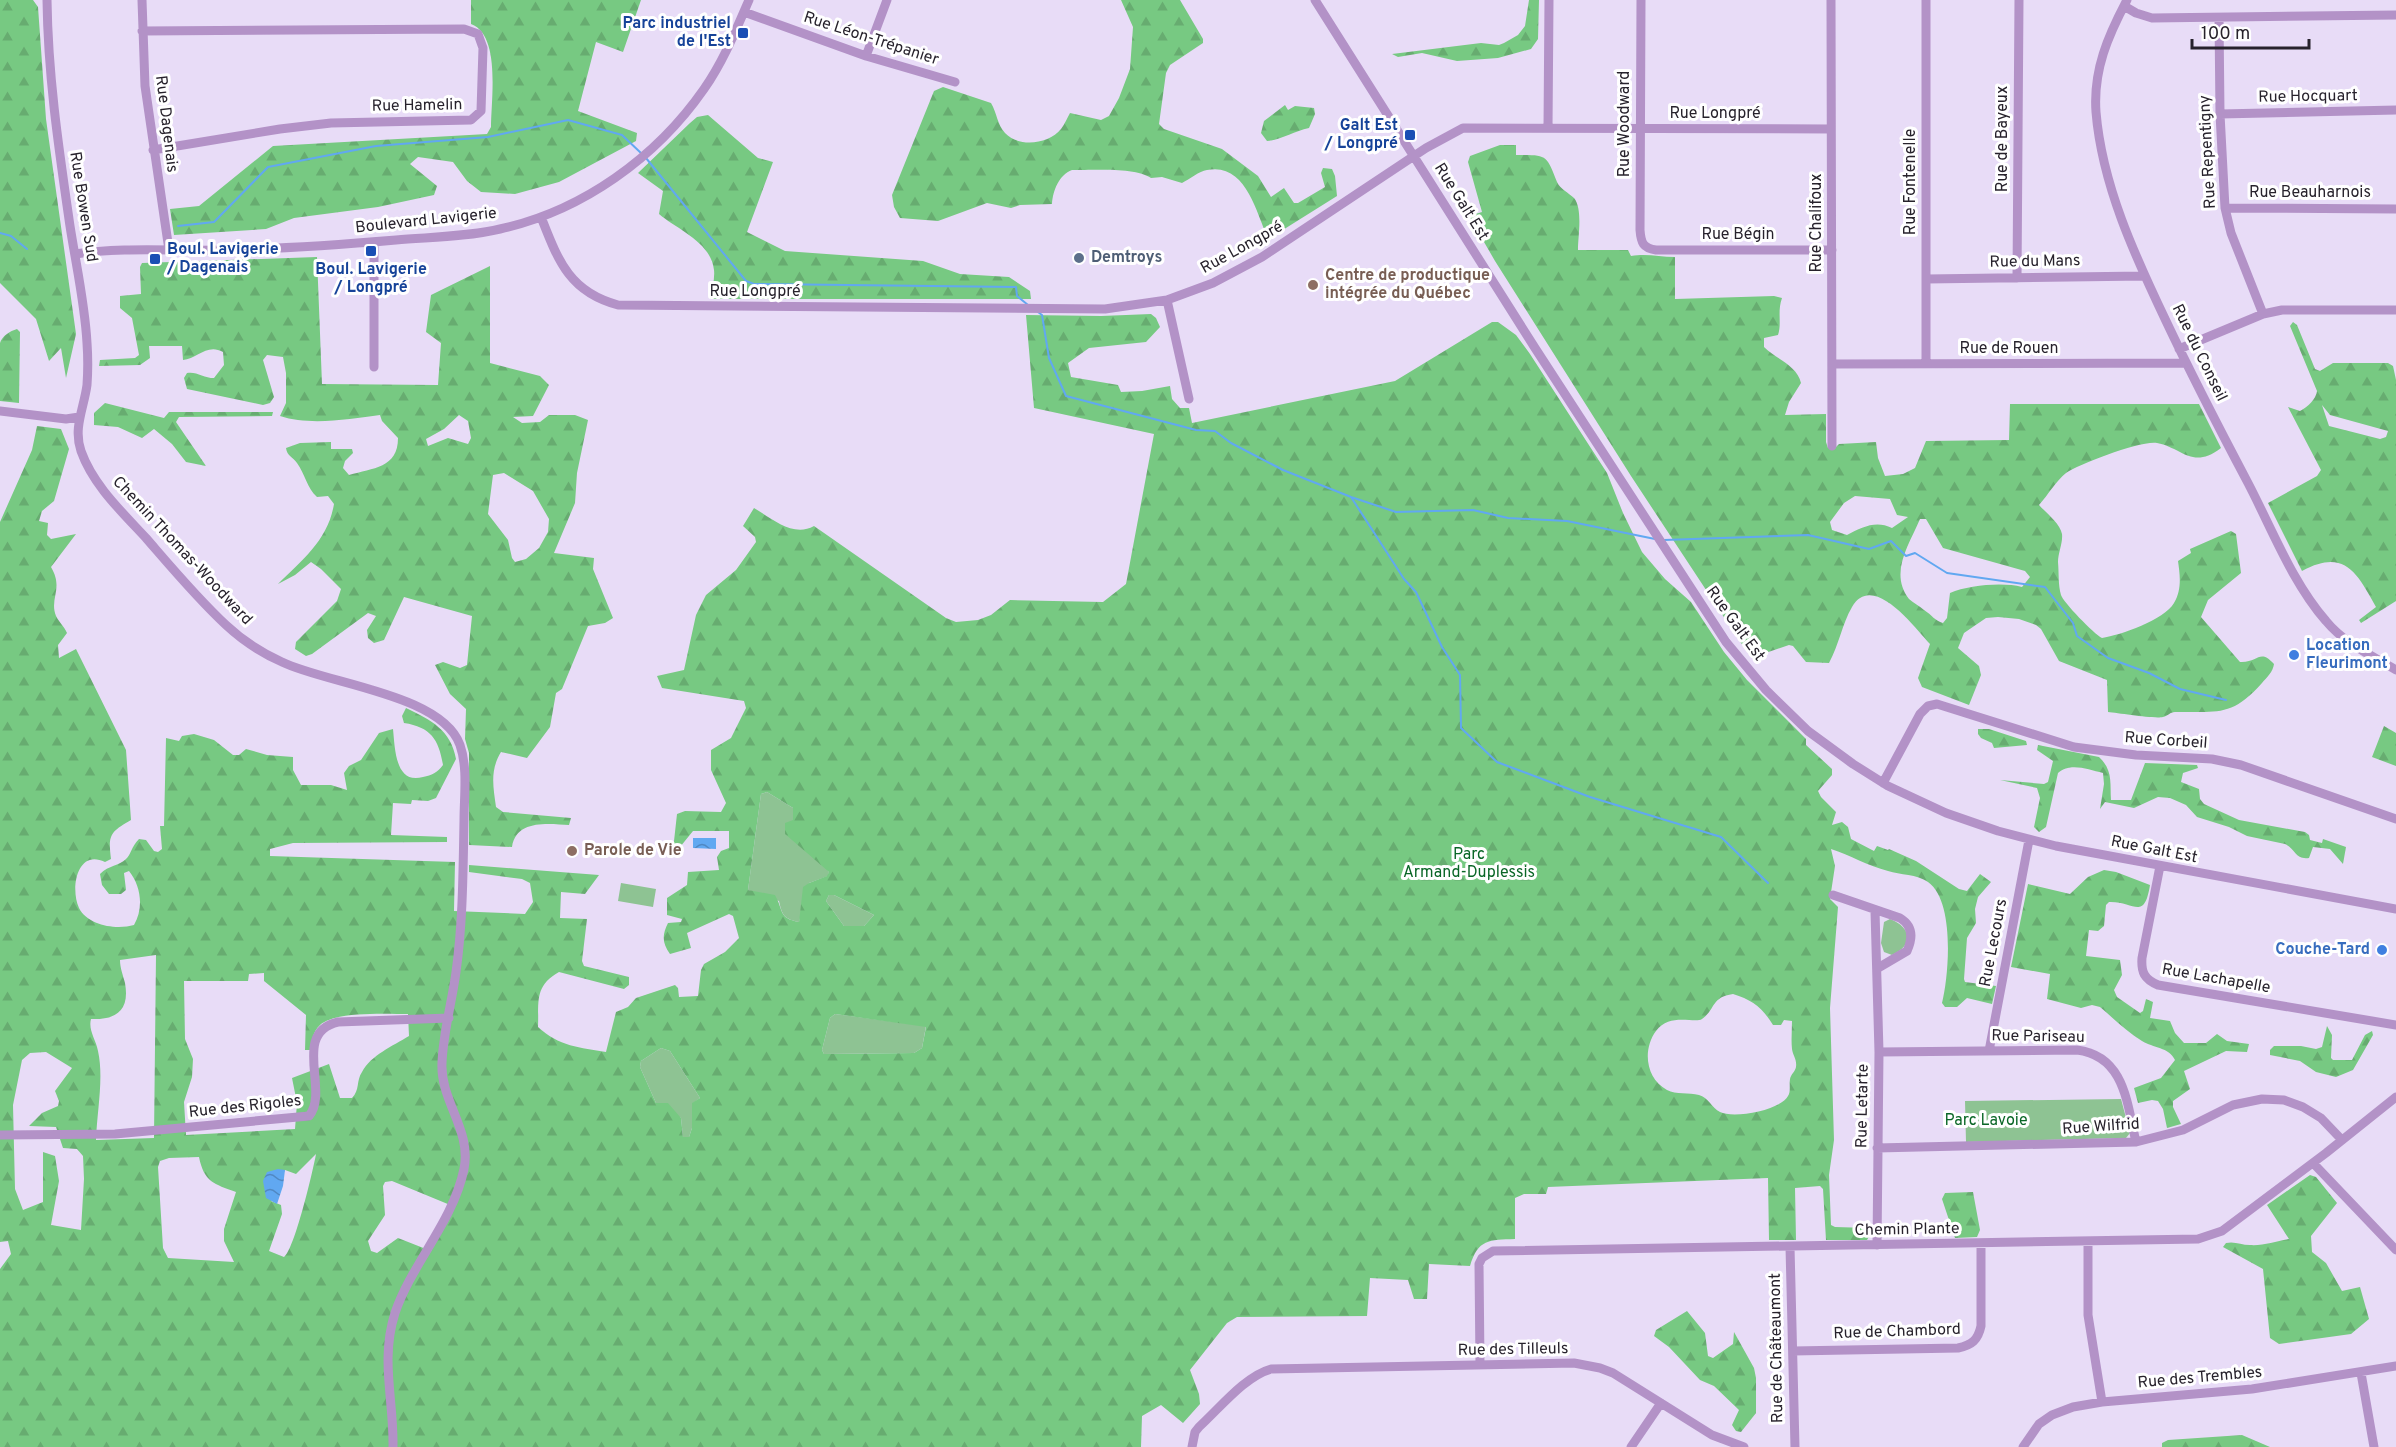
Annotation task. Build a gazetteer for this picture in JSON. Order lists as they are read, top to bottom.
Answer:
{
  "streets": {
    "street": [
      "Rue Léon-Trépanier",
      "Rue Hocquart",
      "Rue Hamelin",
      "Rue Longpré",
      "Rue Dagenais",
      "Rue Woodward",
      "Rue de Bayeux",
      "Rue Repentigny",
      "Rue Fontenelle",
      "Rue Beauharnois",
      "Rue Galt Est",
      "Rue Bowen Sud",
      "Boulevard Lavigerie",
      "Rue Chalifoux",
      "Rue Bégin",
      "Rue du Mans",
      "Rue de Rouen",
      "Rue du Conseil",
      "Chemin Thomas-Woodward",
      "Rue Corbeil",
      "Rue Lecours",
      "Rue Lachapelle",
      "Rue Pariseau",
      "Rue Letarte",
      "Rue des Rigoles",
      "Rue Wilfrid",
      "Chemin Plante",
      "Rue de Chambord",
      "Rue de Châteaumont",
      "Rue des Tilleuls",
      "Rue des Trembles"
    ]
  },
  "crossings": [
    ["Rue Léon-Trépanier", "Boulevard Lavigerie"],
    ["Rue Hocquart", "Rue Repentigny"],
    ["Rue Hamelin", "Rue Dagenais"],
    ["Rue Longpré", "Rue Woodward"],
    ["Rue Longpré", "Rue Galt Est"],
    ["Rue Longpré", "Boulevard Lavigerie"],
    ["Rue Longpré", "Rue Chalifoux"],
    ["Rue Dagenais", "Boulevard Lavigerie"],
    ["Rue Woodward", "Rue Bégin"],
    ["Rue de Bayeux", "Rue du Mans"],
    ["Rue Repentigny", "Rue Beauharnois"],
    ["Rue Fontenelle", "Rue du Mans"],
    ["Rue Fontenelle", "Rue de Rouen"],
    ["Rue Galt Est", "Rue Corbeil"],
    ["Rue Galt Est", "Rue Lecours"],
    ["Rue Galt Est", "Rue Lachapelle"],
    ["Rue Bowen Sud", "Boulevard Lavigerie"],
    ["Rue Bowen Sud", "Chemin Thomas-Woodward"],
    ["Rue Chalifoux", "Rue Bégin"],
    ["Rue Chalifoux", "Rue de Rouen"],
    ["Rue du Mans", "Rue du Conseil"],
    ["Rue de Rouen", "Rue du Conseil"],
    ["Chemin Thomas-Woodward", "Rue des Rigoles"],
    ["Rue Lecours", "Rue Pariseau"],
    ["Rue Pariseau", "Rue Letarte"],
    ["Rue Pariseau", "Rue Wilfrid"],
    ["Rue Letarte", "Rue Wilfrid"],
    ["Rue Letarte", "Chemin Plante"],
    ["Rue Wilfrid", "Chemin Plante"],
    ["Chemin Plante", "Rue de Chambord"],
    ["Chemin Plante", "Rue de Châteaumont"],
    ["Chemin Plante", "Rue des Tilleuls"],
    ["Rue de Chambord", "Rue de Châteaumont"]
  ],
  "parks": ["Parc Armand-Duplessis", "Parc Lavoie"],
  "places": {
    "transit": [
      "Parc industriel de l'Est",
      "Galt Est / Longpré",
      "Boul. Lavigerie / Longpré",
      "Boul. Lavigerie / Dagenais"
    ],
    "other": [
      "Demtroys",
      "Centre de productique intégrée du Québec",
      "Location Fleurimont",
      "Parole de Vie",
      "Couche-Tard"
    ]
  },
  "scale_bar": "100 m"
}
